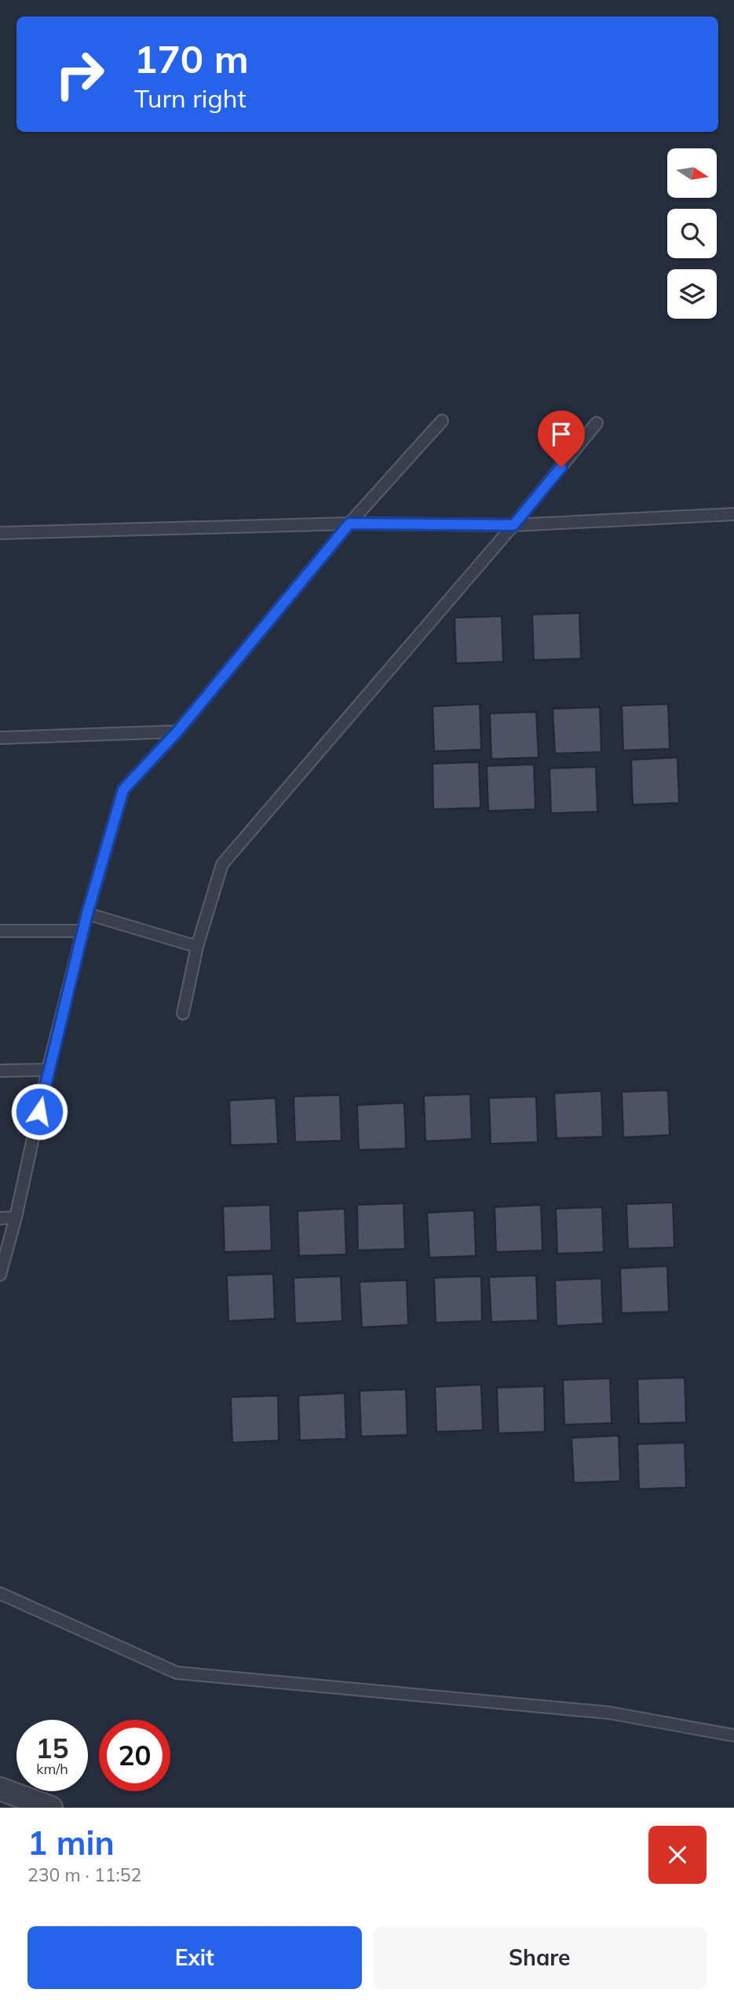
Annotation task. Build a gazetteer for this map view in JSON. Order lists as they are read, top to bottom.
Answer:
{
  "north": "right",
  "page": {
    "turn": ["170 m", "Turn right"],
    "speed": "15 km/h",
    "limit": "20",
    "heading": ["1 min", "230 m · 11:52"],
    "buttons": ["Exit", "Share"]
  }
}
